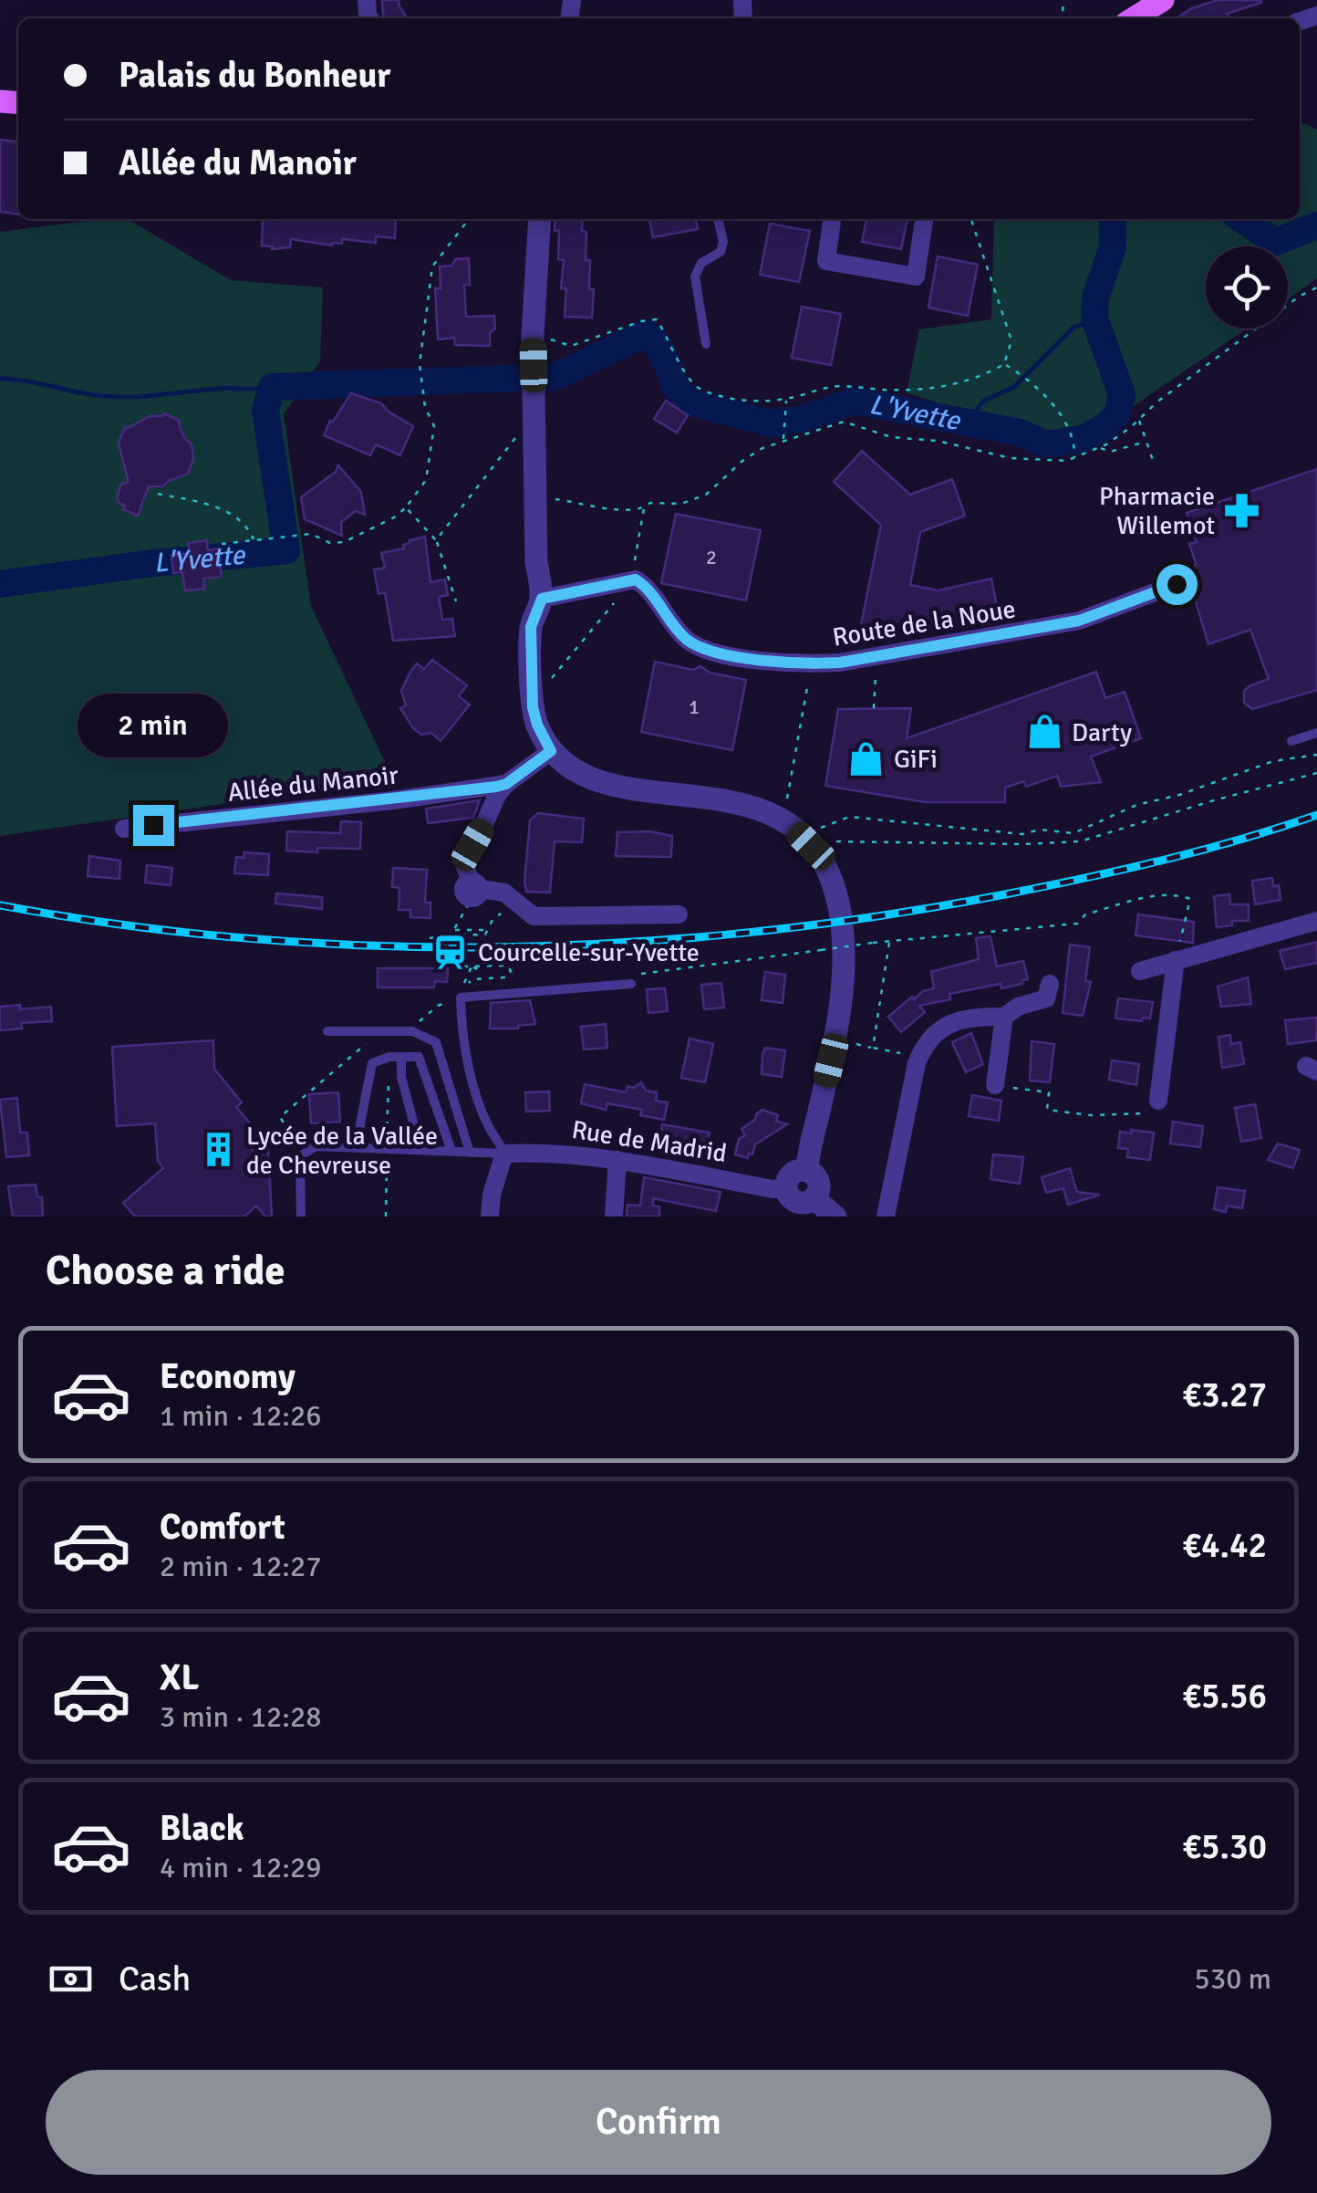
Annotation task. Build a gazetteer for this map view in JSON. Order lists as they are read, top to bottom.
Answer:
{
  "streets": {
    "street": ["Route de la Noue", "Allée du Manoir", "Rue de Madrid"]
  },
  "water": ["L'Yvette"],
  "places": {
    "pharmacy": ["Pharmacie Willemot"],
    "shop": ["Darty", "GiFi"],
    "station": ["Courcelle-sur-Yvette"],
    "building": ["Lycée de la Vallée de Chevreuse"]
  },
  "house_numbers": ["2", "1"],
  "page": {
    "banner": ["Palais du Bonheur", "Allée du Manoir"],
    "bubble": "2 min",
    "heading": "Choose a ride",
    "list": [
      {
        "name": "Economy",
        "note": "1 min · 12:26",
        "value": "€3.27"
      },
      {
        "name": "Comfort",
        "note": "2 min · 12:27",
        "value": "€4.42"
      },
      {
        "name": "XL",
        "note": "3 min · 12:28",
        "value": "€5.56"
      },
      {
        "name": "Black",
        "note": "4 min · 12:29",
        "value": "€5.30"
      }
    ],
    "pay": ["Cash", "530 m"],
    "buttons": "Confirm"
  }
}
